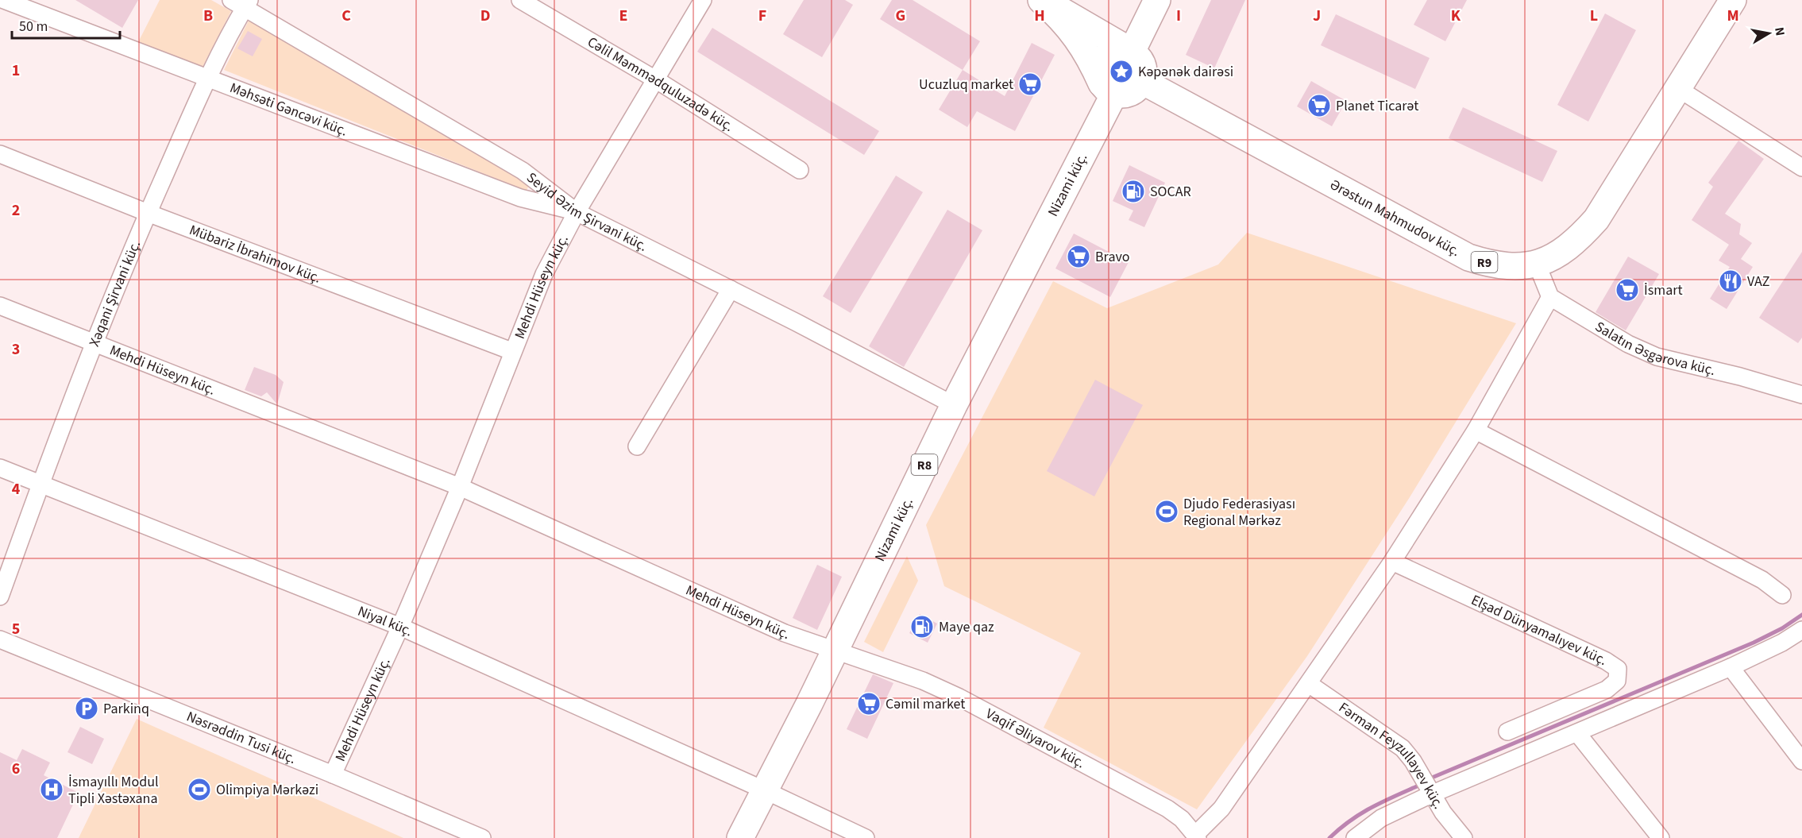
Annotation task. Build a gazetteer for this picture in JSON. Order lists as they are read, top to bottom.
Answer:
{
  "streets": {
    "main road": [
      "Nizami küç.",
      "Ərəstun Mahmudov küç.",
      "R9",
      "R8"
    ],
    "street": [
      "Cəlil Məmmədquluzadə küç.",
      "Məhsəti Gəncəvi küç.",
      "Seyid Əzim Şirvani küç.",
      "Mübariz İbrahimov küç.",
      "Mehdi Hüseyn küç.",
      "Xəqani Şirvani küç.",
      "Salatın Əsgərova küç.",
      "Niyal küç.",
      "Elşad Dünyamalıyev küç.",
      "Nəsrəddin Tusi küç.",
      "Vaqif Əliyarov küç.",
      "Fərman Feyzullayev küç."
    ]
  },
  "crossings": [
    ["Cəlil Məmmədquluzadə küç.", "Mehdi Hüseyn küç."],
    ["Məhsəti Gəncəvi küç.", "Seyid Əzim Şirvani küç."],
    ["Məhsəti Gəncəvi küç.", "Mehdi Hüseyn küç."],
    ["Məhsəti Gəncəvi küç.", "Xəqani Şirvani küç."],
    ["Nizami küç.", "Seyid Əzim Şirvani küç."],
    ["Nizami küç.", "Mehdi Hüseyn küç."],
    ["Nizami küç.", "Niyal küç."],
    ["Nizami küç.", "Vaqif Əliyarov küç."],
    ["Seyid Əzim Şirvani küç.", "Mehdi Hüseyn küç."],
    ["Seyid Əzim Şirvani küç.", "Xəqani Şirvani küç."],
    ["Mübariz İbrahimov küç.", "Mehdi Hüseyn küç."],
    ["Mübariz İbrahimov küç.", "Xəqani Şirvani küç."],
    ["Mehdi Hüseyn küç.", "Xəqani Şirvani küç."],
    ["Mehdi Hüseyn küç.", "Niyal küç."],
    ["Mehdi Hüseyn küç.", "Nəsrəddin Tusi küç."],
    ["Mehdi Hüseyn küç.", "Vaqif Əliyarov küç."],
    ["Xəqani Şirvani küç.", "Niyal küç."]
  ],
  "places": {
    "place": ["Kəpənək dairəsi"],
    "supermarket": [
      "Ucuzluq market",
      "Planet Ticarət",
      "Bravo",
      "İsmart",
      "Cəmil market"
    ],
    "fuel station": ["SOCAR", "Maye qaz"],
    "restaurant": ["VAZ"],
    "sports": ["Djudo Federasiyası Regional Mərkəz", "Olimpiya Mərkəzi"],
    "parking": ["Parkinq"],
    "hospital": ["İsmayıllı Modul Tipli Xəstəxana"]
  },
  "scale_bar": "50 m",
  "north": "right",
  "grid": {
    "columns": [
      "B",
      "C",
      "D",
      "E",
      "F",
      "G",
      "H",
      "I",
      "J",
      "K",
      "L",
      "M"
    ],
    "rows": [
      "1",
      "2",
      "3",
      "4",
      "5",
      "6"
    ]
  }
}
